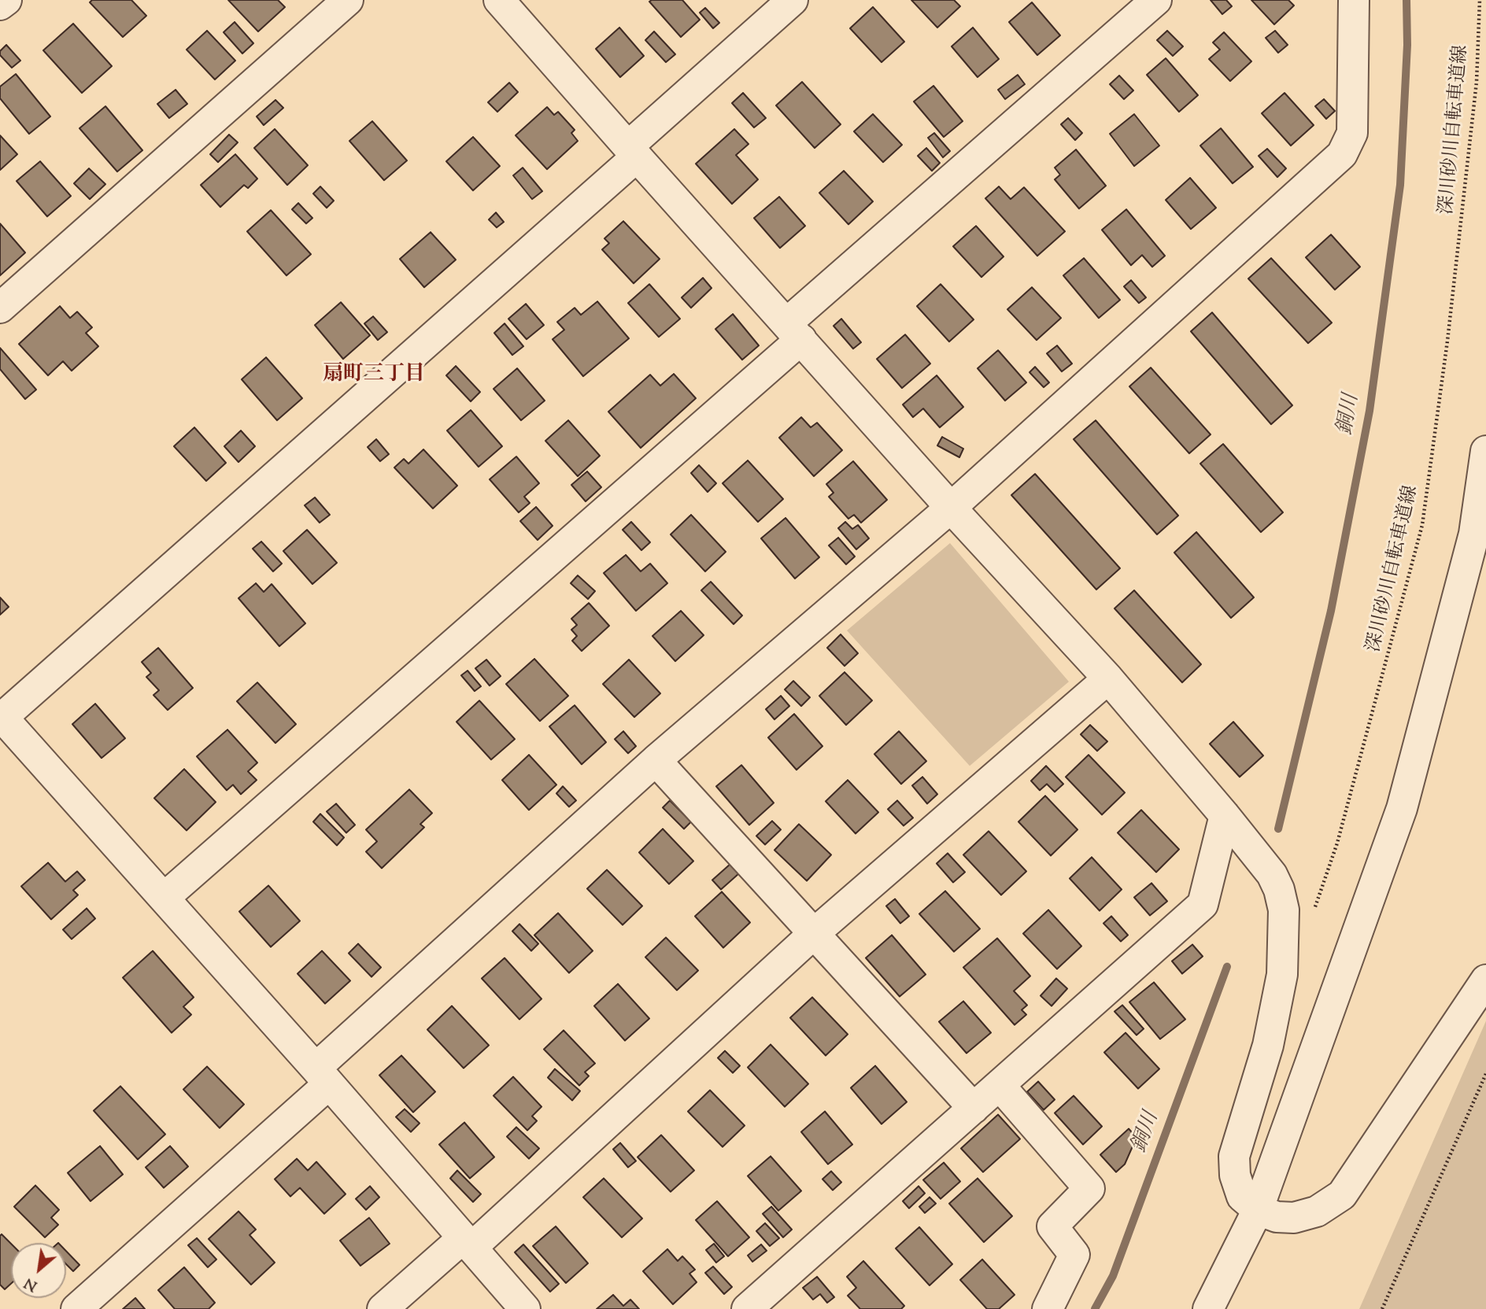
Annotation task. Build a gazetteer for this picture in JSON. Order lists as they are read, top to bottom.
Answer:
{
  "streets": {
    "path": ["深川砂川自転車道線"]
  },
  "districts": ["扇町三丁目"],
  "water": ["銅川"],
  "north": "bottom left"
}
